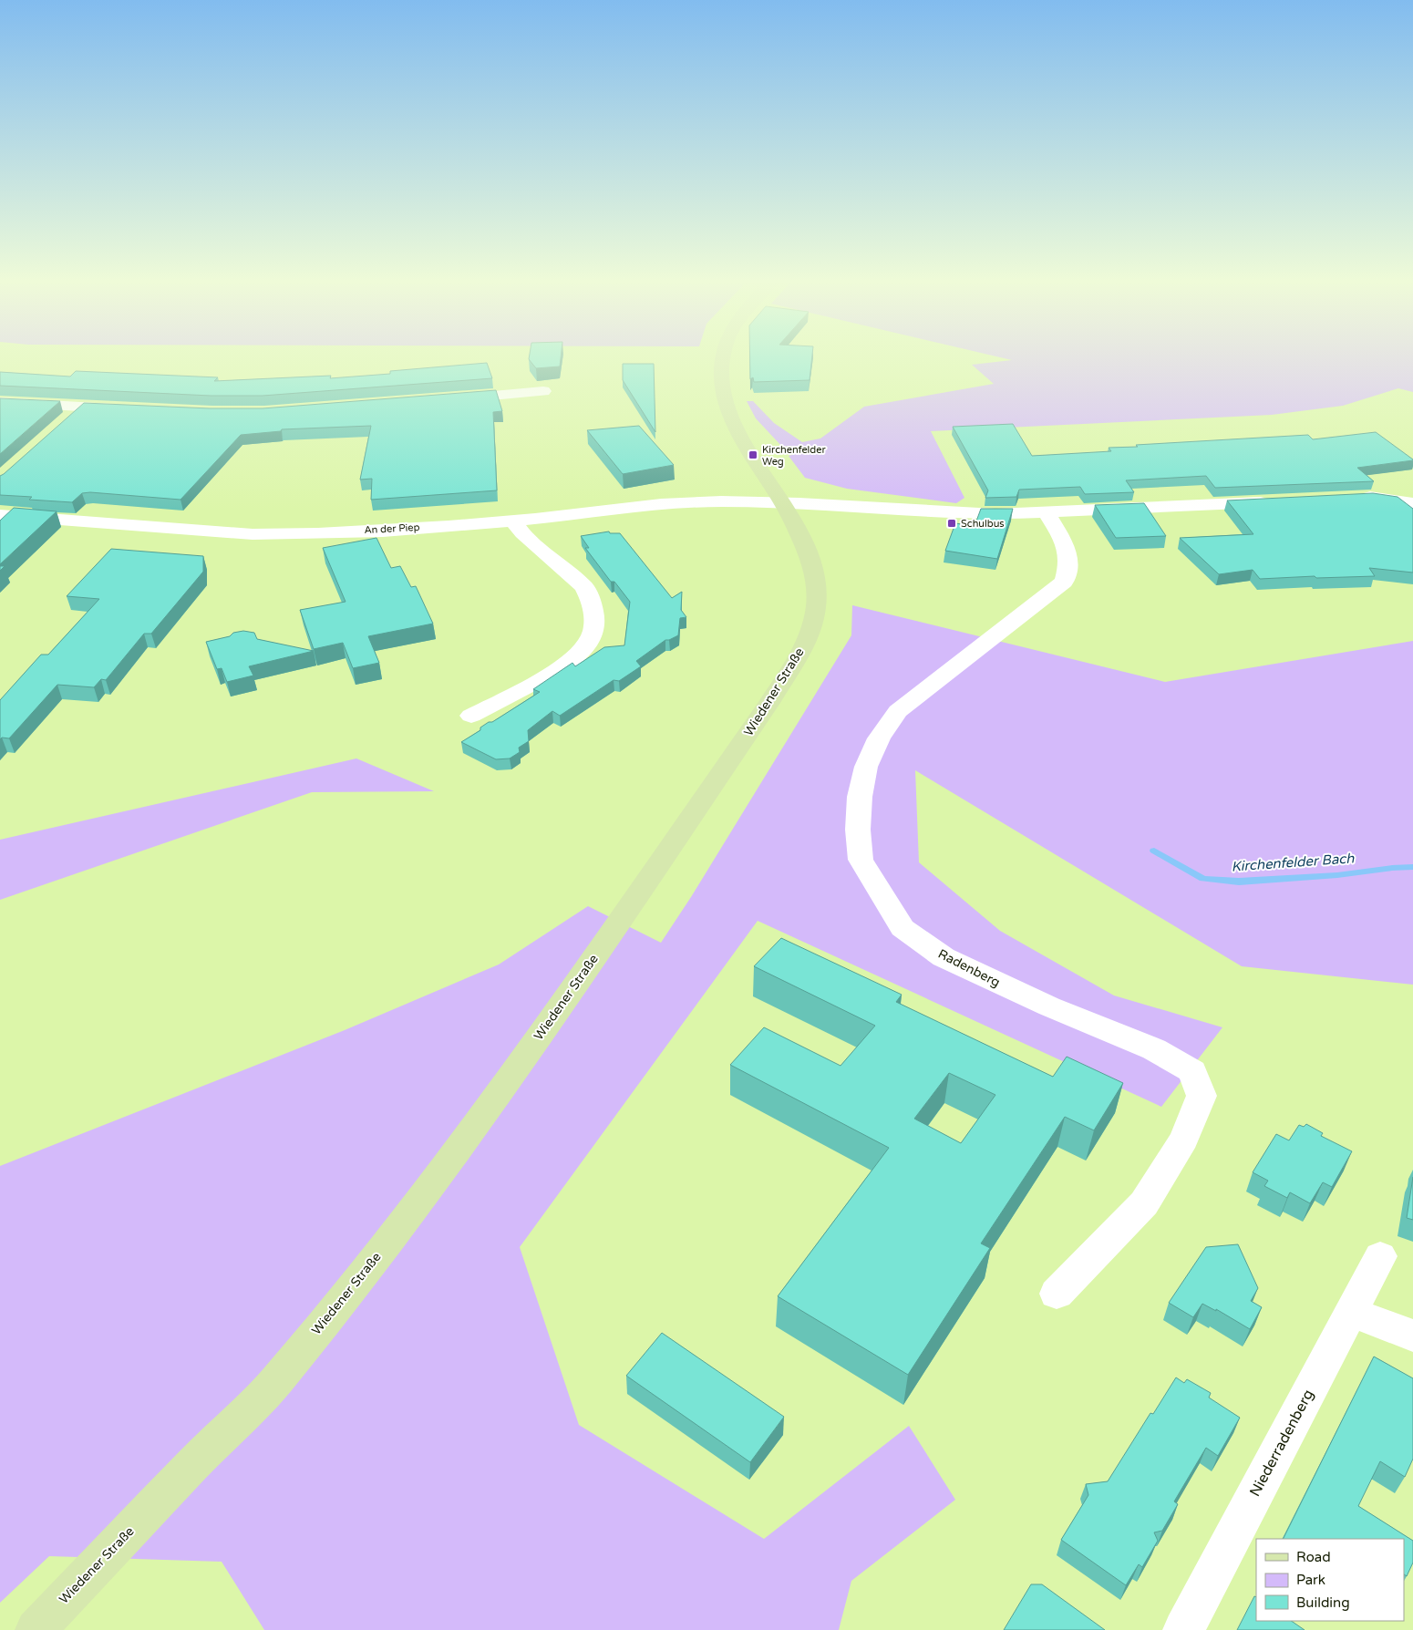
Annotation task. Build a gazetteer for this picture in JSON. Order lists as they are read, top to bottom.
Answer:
{
  "streets": {
    "main road": ["Wiedener Straße"],
    "street": ["An der Piep", "Radenberg", "Niederradenberg"]
  },
  "crossings": [
    ["An der Piep", "Wiedener Straße"]
  ],
  "water": ["Kirchenfelder Bach"],
  "places": {
    "transit": ["Kirchenfelder Weg", "Schulbus"]
  },
  "legend": ["Road", "Park", "Building"]
}
